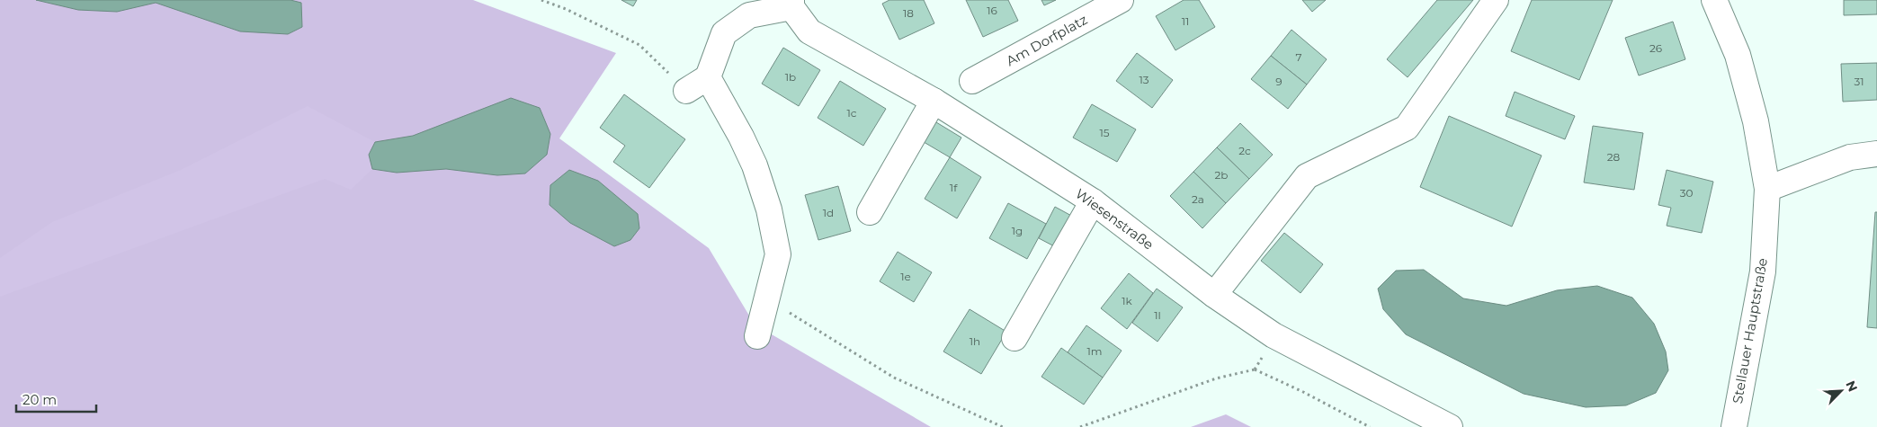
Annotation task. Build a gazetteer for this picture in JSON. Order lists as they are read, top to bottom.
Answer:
{
  "streets": {
    "street": ["Am Dorfplatz", "Wiesenstraße", "Stellauer Hauptstraße"]
  },
  "house_numbers": [
    "16",
    "18",
    "11",
    "26",
    "7",
    "1b",
    "13",
    "9",
    "31",
    "1c",
    "15",
    "2c",
    "28",
    "2b",
    "1f",
    "30",
    "2a",
    "1d",
    "1g",
    "1e",
    "1k",
    "1l",
    "1h",
    "1m"
  ],
  "scale_bar": "20 m",
  "north": "top right"
}
